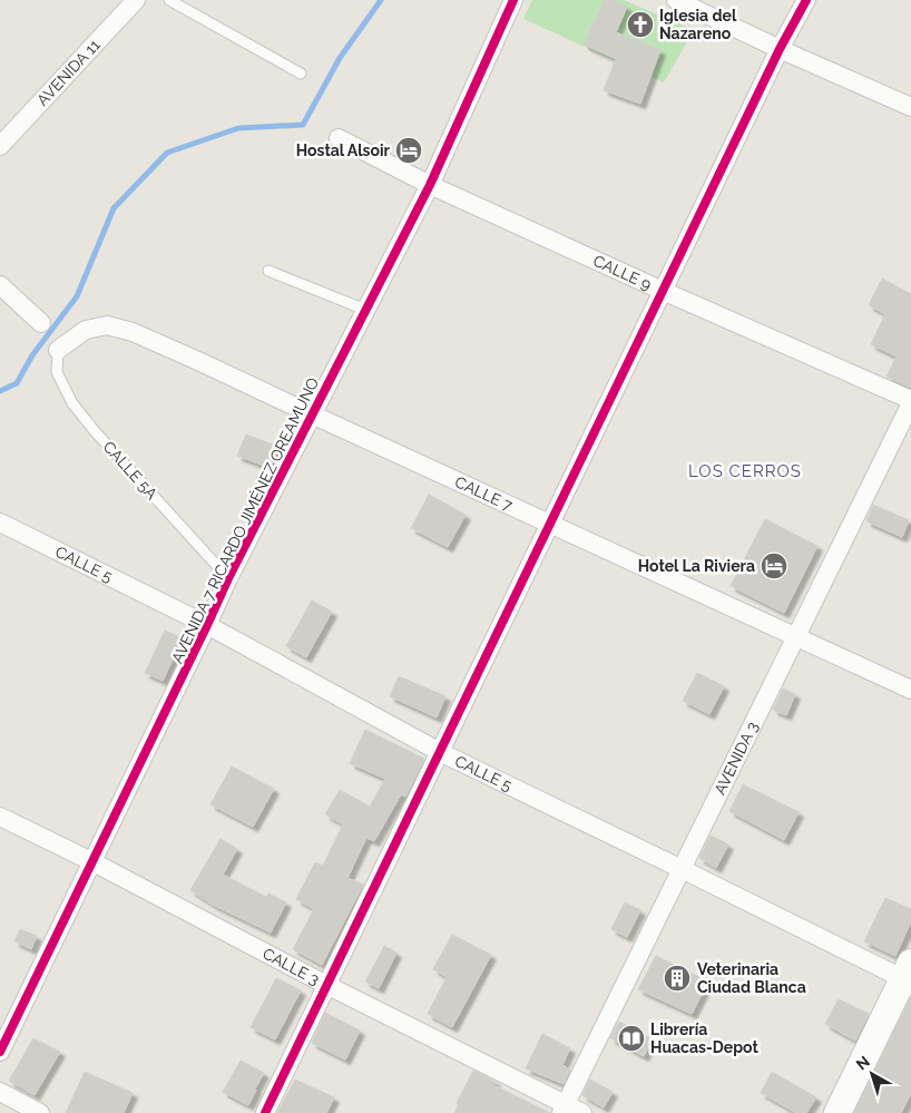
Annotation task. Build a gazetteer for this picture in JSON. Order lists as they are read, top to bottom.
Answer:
{
  "streets": {
    "street": [
      "AVENIDA 11",
      "CALLE 9",
      "CALLE 7",
      "AVENIDA 7 RICARDO JIMÉNEZ OREAMUNO",
      "CALLE 5",
      "AVENIDA 3",
      "CALLE 3"
    ],
    "lane": ["CALLE 5A"]
  },
  "crossings": [
    ["CALLE 9", "AVENIDA 7 RICARDO JIMÉNEZ OREAMUNO"],
    ["CALLE 9", "AVENIDA 3"],
    ["CALLE 5A", "CALLE 7"],
    ["CALLE 5A", "AVENIDA 7 RICARDO JIMÉNEZ OREAMUNO"],
    ["CALLE 7", "AVENIDA 7 RICARDO JIMÉNEZ OREAMUNO"],
    ["CALLE 7", "AVENIDA 3"],
    ["AVENIDA 7 RICARDO JIMÉNEZ OREAMUNO", "CALLE 5"],
    ["AVENIDA 7 RICARDO JIMÉNEZ OREAMUNO", "CALLE 3"],
    ["CALLE 5", "AVENIDA 3"],
    ["AVENIDA 3", "CALLE 3"]
  ],
  "districts": ["LOS CERROS"],
  "places": {
    "church": ["Iglesia del Nazareno"],
    "hotel": ["Hostal Alsoir", "Hotel La Riviera"],
    "building": ["Veterinaria Ciudad Blanca"],
    "library": ["Librería Huacas-Depot"]
  },
  "north": "top left"
}
